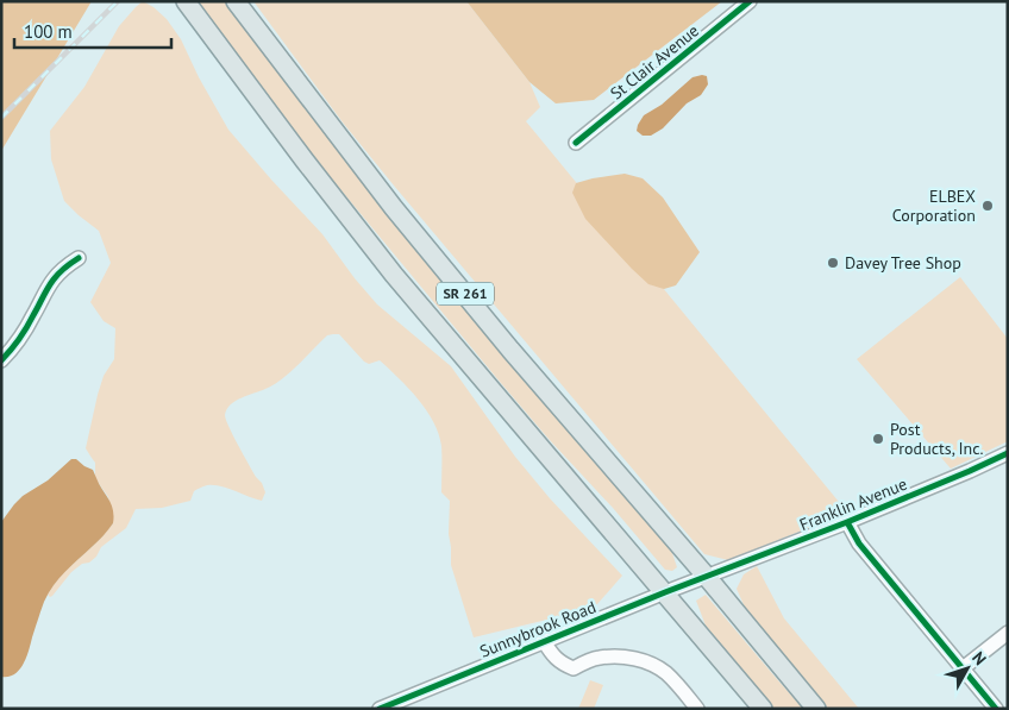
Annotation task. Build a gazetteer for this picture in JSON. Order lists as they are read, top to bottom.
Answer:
{
  "streets": {
    "main road": ["SR 261"],
    "street": ["St Clair Avenue", "Franklin Avenue", "Sunnybrook Road"]
  },
  "crossings": [
    ["SR 261", "Franklin Avenue"],
    ["SR 261", "Sunnybrook Road"],
    ["Franklin Avenue", "Sunnybrook Road"]
  ],
  "places": ["ELBEX Corporation", "Davey Tree Shop", "Post Products, Inc."],
  "scale_bar": "100 m",
  "north": "top right"
}
